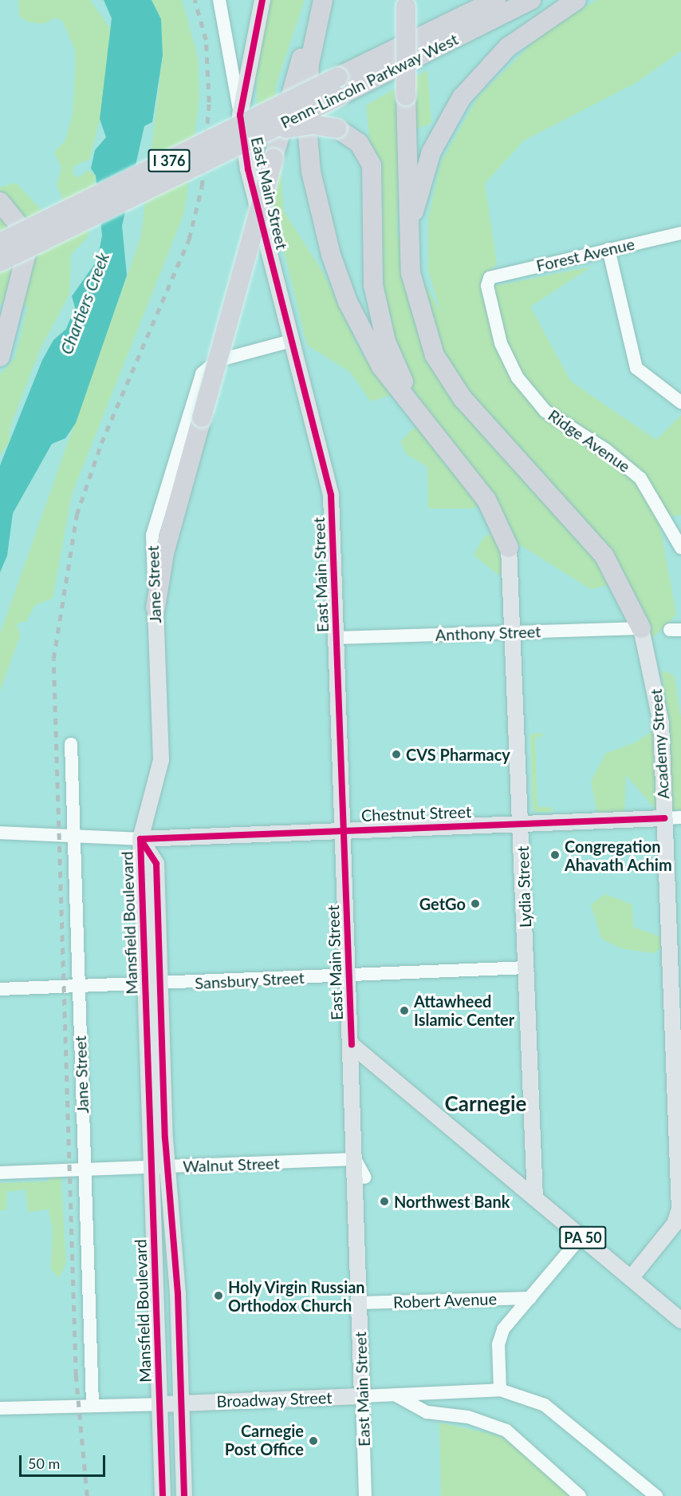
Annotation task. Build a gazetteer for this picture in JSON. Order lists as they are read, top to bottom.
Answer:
{
  "streets": {
    "highway": ["Penn-Lincoln Parkway West", "I 376"],
    "main road": [
      "East Main Street",
      "Jane Street",
      "Academy Street",
      "Chestnut Street",
      "Lydia Street",
      "Mansfield Boulevard",
      "PA 50",
      "Broadway Street"
    ],
    "street": [
      "Forest Avenue",
      "Ridge Avenue",
      "Anthony Street",
      "Sansbury Street",
      "Walnut Street",
      "Robert Avenue"
    ]
  },
  "crossings": [
    ["East Main Street", "Jane Street"],
    ["East Main Street", "Anthony Street"],
    ["East Main Street", "Chestnut Street"],
    ["East Main Street", "Sansbury Street"],
    ["East Main Street", "Walnut Street"],
    ["East Main Street", "PA 50"],
    ["East Main Street", "Robert Avenue"],
    ["East Main Street", "Broadway Street"],
    ["Forest Avenue", "Ridge Avenue"],
    ["Jane Street", "Chestnut Street"],
    ["Jane Street", "Mansfield Boulevard"],
    ["Jane Street", "Sansbury Street"],
    ["Jane Street", "Walnut Street"],
    ["Jane Street", "Broadway Street"],
    ["Anthony Street", "Academy Street"],
    ["Anthony Street", "Lydia Street"],
    ["Academy Street", "Chestnut Street"],
    ["Academy Street", "PA 50"],
    ["Chestnut Street", "Lydia Street"],
    ["Chestnut Street", "Mansfield Boulevard"],
    ["Lydia Street", "Sansbury Street"],
    ["Lydia Street", "PA 50"],
    ["Mansfield Boulevard", "Sansbury Street"],
    ["Mansfield Boulevard", "Walnut Street"],
    ["Mansfield Boulevard", "Broadway Street"]
  ],
  "districts": ["Carnegie"],
  "water": ["Chartiers Creek"],
  "places": [
    "CVS Pharmacy",
    "Congregation Ahavath Achim",
    "GetGo",
    "Attawheed Islamic Center",
    "Northwest Bank",
    "Holy Virgin Russian Orthodox Church",
    "Carnegie Post Office"
  ],
  "scale_bar": "50 m"
}
